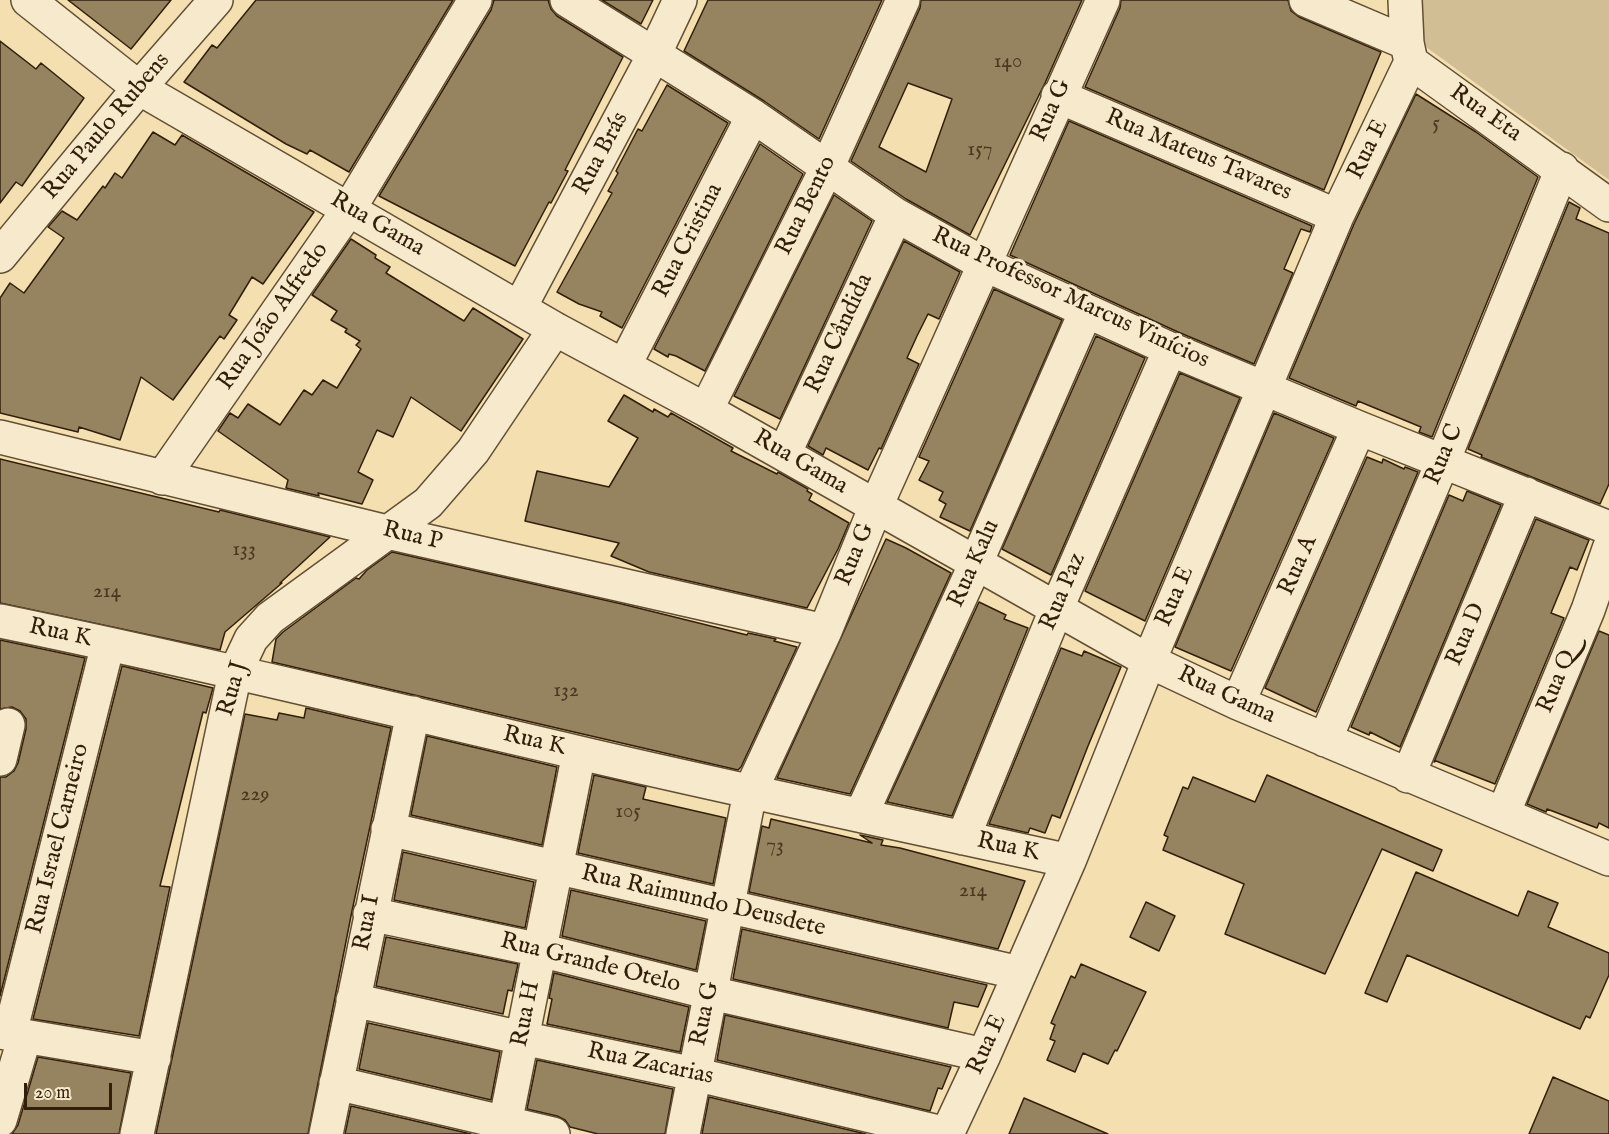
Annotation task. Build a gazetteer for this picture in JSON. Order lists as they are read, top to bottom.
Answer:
{
  "streets": {
    "street": [
      "Rua G",
      "Rua Eta",
      "Rua Paulo Rubens",
      "Rua E",
      "Rua Brás",
      "Rua Mateus Tavares",
      "Rua Bento",
      "Rua Gama",
      "Rua Cristina",
      "Rua Professor Marcus Vinícios",
      "Rua João Alfredo",
      "Rua Cândida",
      "Rua C",
      "Rua P",
      "Rua Kalu",
      "Rua A",
      "Rua Paz",
      "Rua K",
      "Rua D",
      "Rua Q",
      "Rua J",
      "Rua Israel Carneiro",
      "Rua Raimundo Deusdete",
      "Rua I",
      "Rua Grande Otelo",
      "Rua H",
      "Rua Zacarias"
    ]
  },
  "crossings": [
    ["Rua G", "Rua Mateus Tavares"],
    ["Rua G", "Rua Gama"],
    ["Rua G", "Rua Professor Marcus Vinícios"],
    ["Rua G", "Rua P"],
    ["Rua G", "Rua K"],
    ["Rua G", "Rua Raimundo Deusdete"],
    ["Rua G", "Rua Grande Otelo"],
    ["Rua G", "Rua Zacarias"],
    ["Rua Eta", "Rua E"],
    ["Rua Eta", "Rua C"],
    ["Rua Paulo Rubens", "Rua Gama"],
    ["Rua E", "Rua Mateus Tavares"],
    ["Rua E", "Rua Gama"],
    ["Rua E", "Rua Professor Marcus Vinícios"],
    ["Rua E", "Rua K"],
    ["Rua E", "Rua Raimundo Deusdete"],
    ["Rua E", "Rua Grande Otelo"],
    ["Rua E", "Rua Zacarias"],
    ["Rua Brás", "Rua Gama"],
    ["Rua Brás", "Rua Professor Marcus Vinícios"],
    ["Rua Bento", "Rua Gama"],
    ["Rua Bento", "Rua Professor Marcus Vinícios"],
    ["Rua Gama", "Rua Cristina"],
    ["Rua Gama", "Rua João Alfredo"],
    ["Rua Gama", "Rua Cândida"],
    ["Rua Gama", "Rua C"],
    ["Rua Gama", "Rua Kalu"],
    ["Rua Gama", "Rua A"],
    ["Rua Gama", "Rua Paz"],
    ["Rua Gama", "Rua D"],
    ["Rua Gama", "Rua Q"],
    ["Rua Gama", "Rua J"],
    ["Rua Cristina", "Rua Professor Marcus Vinícios"],
    ["Rua Professor Marcus Vinícios", "Rua Cândida"],
    ["Rua Professor Marcus Vinícios", "Rua C"],
    ["Rua Professor Marcus Vinícios", "Rua Kalu"],
    ["Rua Professor Marcus Vinícios", "Rua A"],
    ["Rua Professor Marcus Vinícios", "Rua Paz"],
    ["Rua Professor Marcus Vinícios", "Rua D"],
    ["Rua João Alfredo", "Rua P"],
    ["Rua P", "Rua J"],
    ["Rua Kalu", "Rua K"],
    ["Rua Paz", "Rua K"],
    ["Rua K", "Rua J"],
    ["Rua K", "Rua Israel Carneiro"],
    ["Rua K", "Rua I"],
    ["Rua K", "Rua H"],
    ["Rua Raimundo Deusdete", "Rua I"],
    ["Rua Raimundo Deusdete", "Rua H"],
    ["Rua I", "Rua Grande Otelo"],
    ["Rua I", "Rua Zacarias"],
    ["Rua Grande Otelo", "Rua H"],
    ["Rua H", "Rua Zacarias"]
  ],
  "house_numbers": [
    "140",
    "5",
    "157",
    "133",
    "214",
    "132",
    "229",
    "105",
    "73",
    "214"
  ],
  "scale_bar": "20 m"
}
